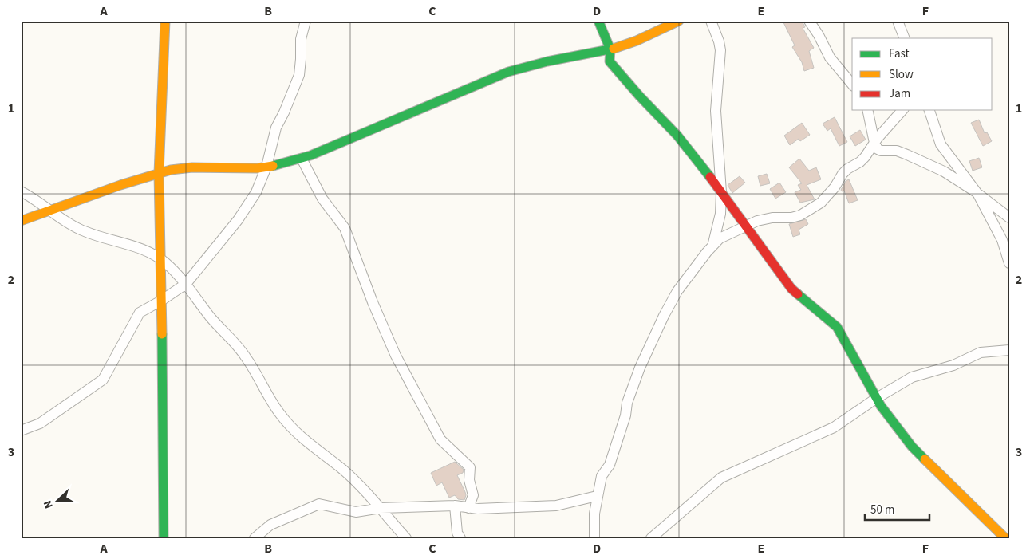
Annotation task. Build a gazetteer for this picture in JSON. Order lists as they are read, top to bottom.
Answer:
{
  "legend": ["Fast", "Slow", "Jam"],
  "scale_bar": "50 m",
  "north": "left",
  "grid": {
    "columns": [
      "A",
      "B",
      "C",
      "D",
      "E",
      "F"
    ],
    "rows": ["1", "2", "3"]
  }
}
